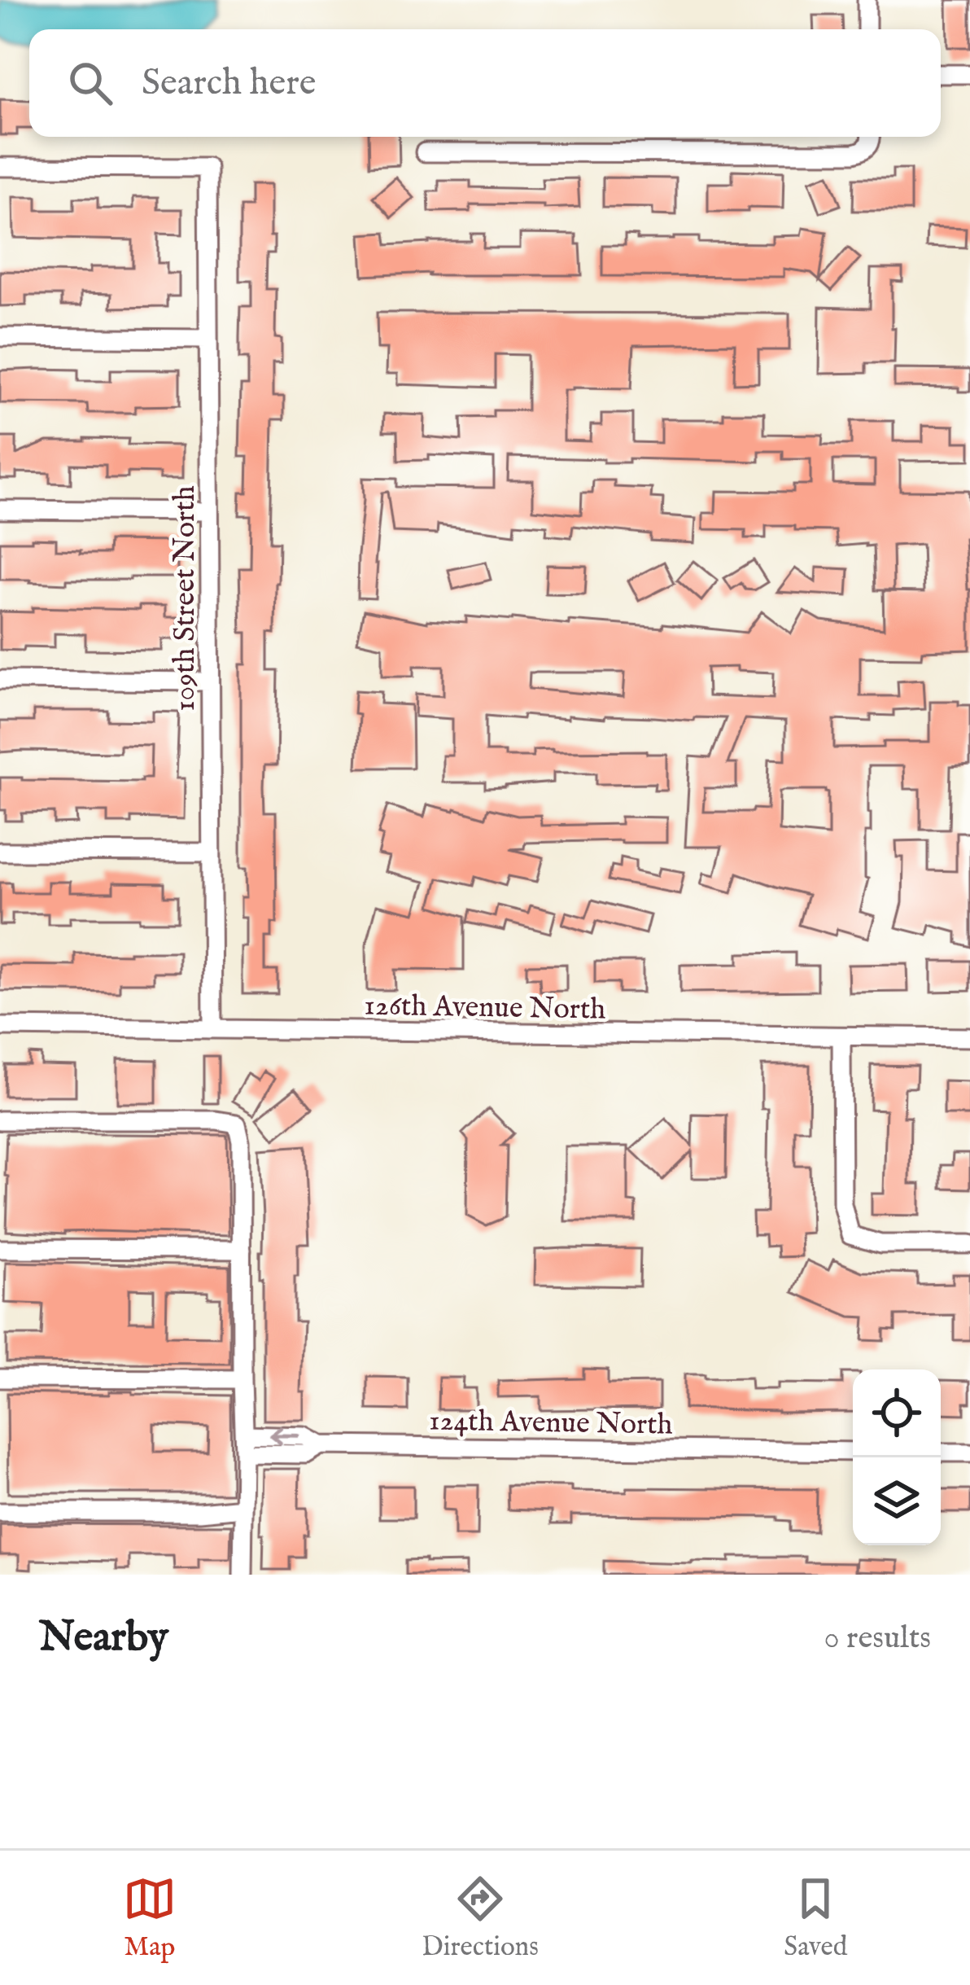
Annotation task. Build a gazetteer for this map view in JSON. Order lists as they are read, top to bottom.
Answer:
{
  "streets": {
    "street": ["109th Street North", "126th Avenue North", "124th Avenue North"]
  },
  "crossings": [
    ["109th Street North", "126th Avenue North"]
  ],
  "page": {
    "search": "Search here",
    "heading": ["Nearby", "0 results"],
    "nav": ["Map", "Directions", "Saved"]
  }
}
